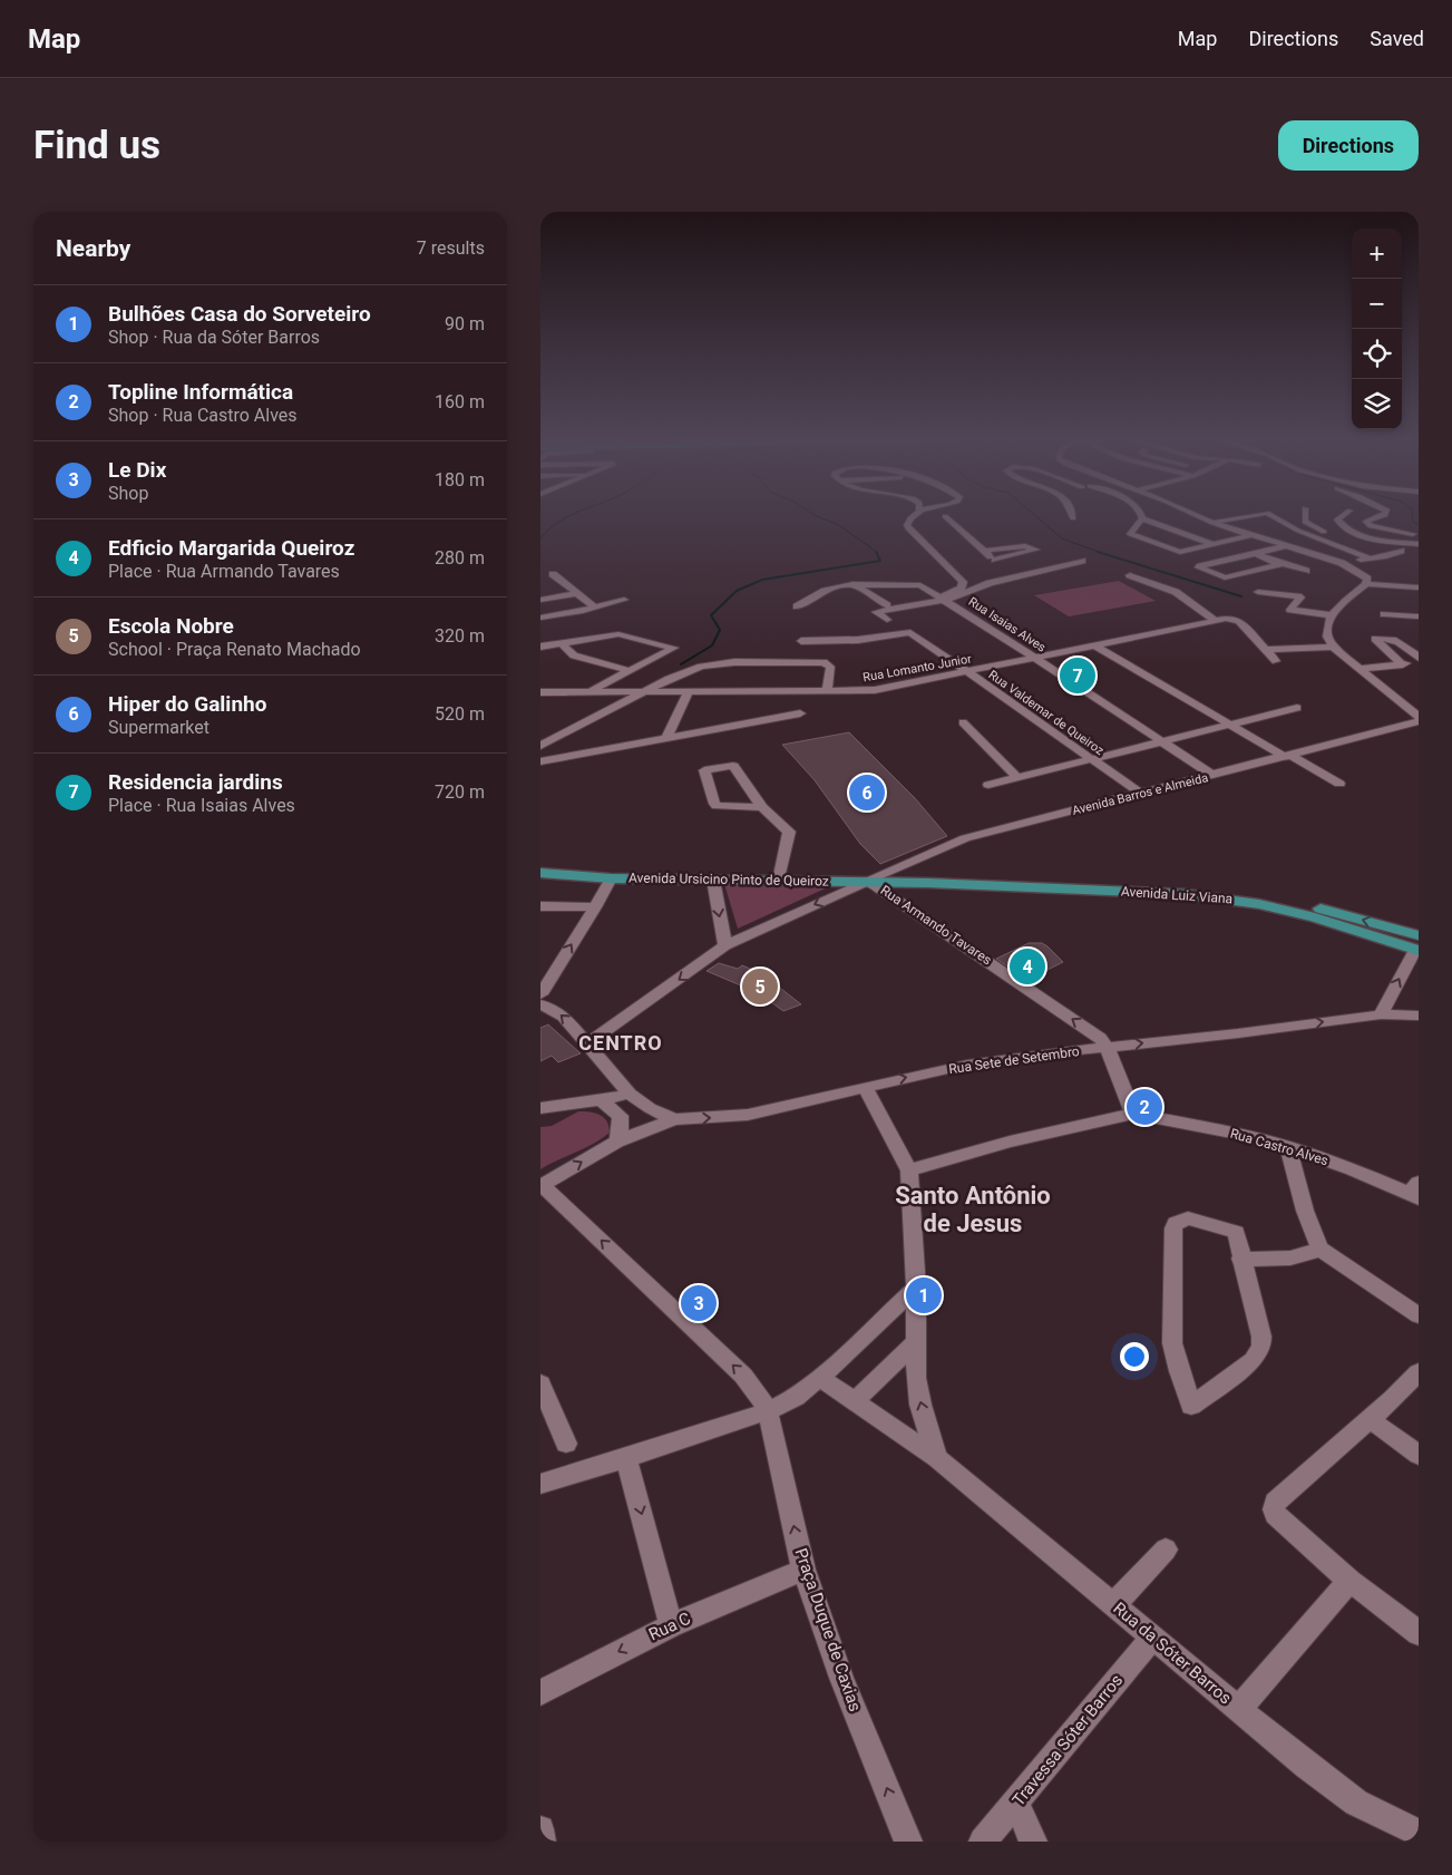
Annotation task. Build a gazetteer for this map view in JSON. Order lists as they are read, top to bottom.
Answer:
{
  "streets": {
    "main road": ["Avenida Ursicino Pinto de Queiroz", "Avenida Luiz Viana"],
    "street": [
      "Rua Isaias Alves",
      "Rua Lomanto Junior",
      "Rua Valdemar de Queiroz",
      "Avenida Barros e Almeida",
      "Rua Armando Tavares",
      "Rua Sete de Setembro",
      "Rua Castro Alves",
      "Rua C",
      "Praça Duque de Caxias",
      "Rua da Sóter Barros",
      "Travessa Sóter Barros"
    ]
  },
  "crossings": [
    ["Rua Isaias Alves", "Rua Lomanto Junior"],
    ["Rua Isaias Alves", "Avenida Barros e Almeida"],
    ["Rua Lomanto Junior", "Rua Valdemar de Queiroz"],
    ["Rua Valdemar de Queiroz", "Avenida Barros e Almeida"],
    ["Avenida Barros e Almeida", "Avenida Ursicino Pinto de Queiroz"],
    ["Avenida Barros e Almeida", "Avenida Luiz Viana"],
    ["Avenida Barros e Almeida", "Rua Armando Tavares"],
    ["Avenida Ursicino Pinto de Queiroz", "Avenida Luiz Viana"],
    ["Avenida Ursicino Pinto de Queiroz", "Rua Armando Tavares"],
    ["Avenida Luiz Viana", "Rua Armando Tavares"],
    ["Rua Armando Tavares", "Rua Sete de Setembro"],
    ["Rua Armando Tavares", "Rua Castro Alves"],
    ["Rua Sete de Setembro", "Praça Duque de Caxias"],
    ["Rua C", "Praça Duque de Caxias"],
    ["Rua da Sóter Barros", "Travessa Sóter Barros"]
  ],
  "one_way": [
    "Avenida Barros e Almeida",
    "Rua Armando Tavares",
    "Rua C",
    "Praça Duque de Caxias"
  ],
  "districts": ["CENTRO", "Santo Antônio de Jesus"],
  "page": {
    "header": "Map",
    "nav": ["Map", "Directions", "Saved"],
    "buttons": "Directions",
    "title": "Find us",
    "heading": ["Nearby", "7 results"],
    "map_buttons": ["+", "−"],
    "list": [
      {
        "mark": "1",
        "name": "Bulhões Casa do Sorveteiro",
        "note": "Shop · Rua da Sóter Barros",
        "value": "90 m"
      },
      {
        "mark": "2",
        "name": "Topline Informática",
        "note": "Shop · Rua Castro Alves",
        "value": "160 m"
      },
      {
        "mark": "3",
        "name": "Le Dix",
        "note": "Shop",
        "value": "180 m"
      },
      {
        "mark": "4",
        "name": "Edficio Margarida Queiroz",
        "note": "Place · Rua Armando Tavares",
        "value": "280 m"
      },
      {
        "mark": "5",
        "name": "Escola Nobre",
        "note": "School · Praça Renato Machado",
        "value": "320 m"
      },
      {
        "mark": "6",
        "name": "Hiper do Galinho",
        "note": "Supermarket",
        "value": "520 m"
      },
      {
        "mark": "7",
        "name": "Residencia jardins",
        "note": "Place · Rua Isaias Alves",
        "value": "720 m"
      }
    ],
    "pins": [
      "7",
      "6",
      "4",
      "5",
      "2",
      "1",
      "3"
    ]
  }
}
